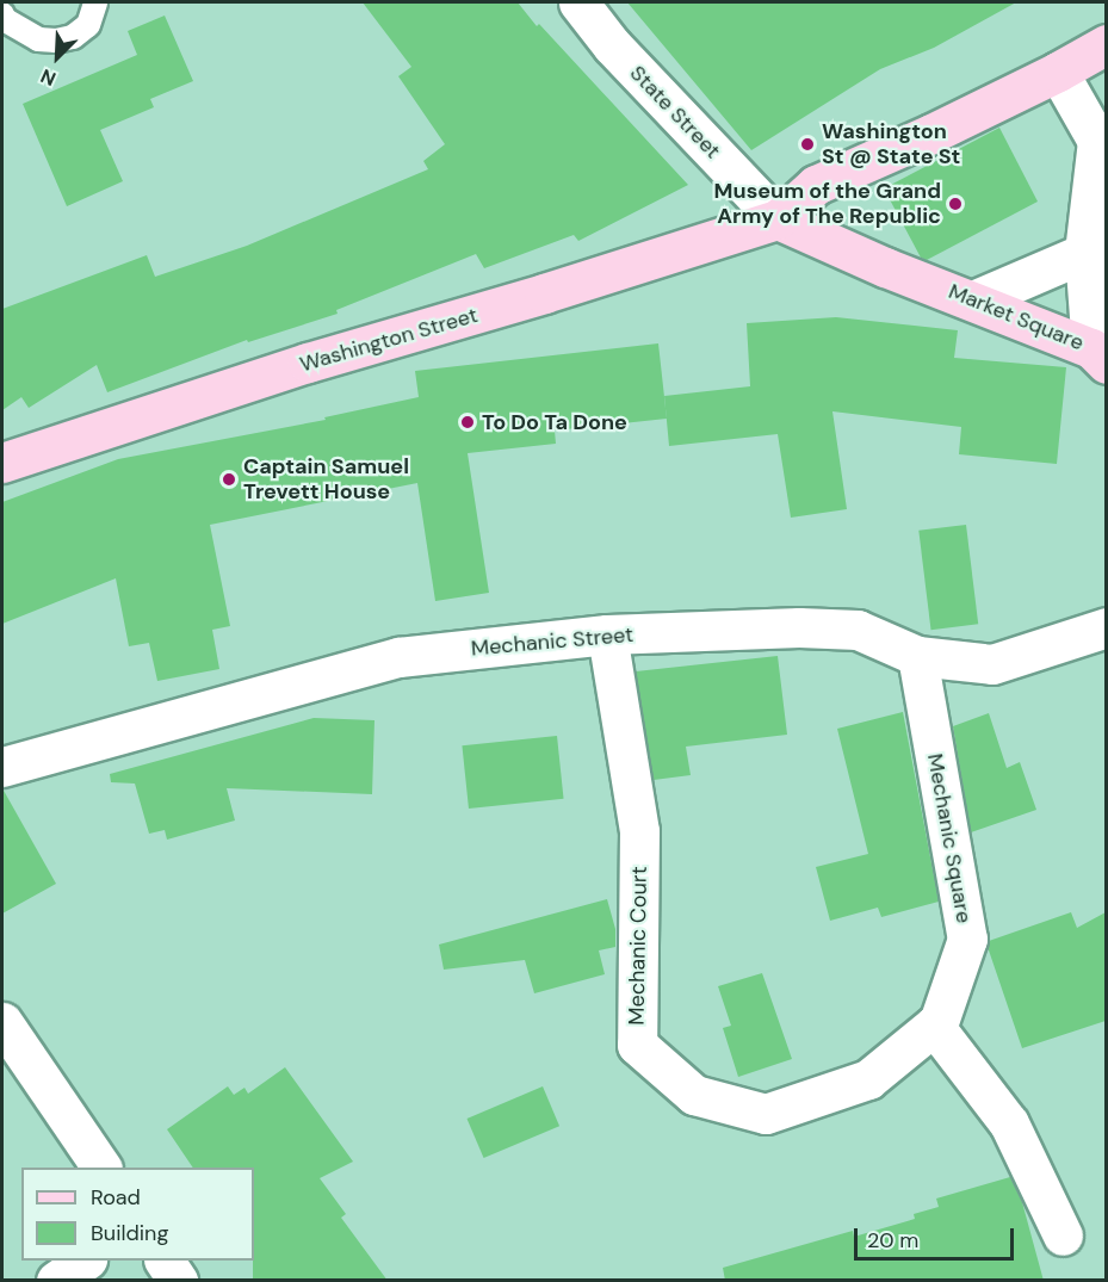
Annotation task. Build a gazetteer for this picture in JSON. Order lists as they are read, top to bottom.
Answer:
{
  "streets": {
    "street": [
      "State Street",
      "Market Square",
      "Washington Street",
      "Mechanic Street",
      "Mechanic Square",
      "Mechanic Court"
    ]
  },
  "crossings": [
    ["State Street", "Market Square"],
    ["State Street", "Washington Street"],
    ["Market Square", "Washington Street"],
    ["Mechanic Street", "Mechanic Square"],
    ["Mechanic Street", "Mechanic Court"],
    ["Mechanic Square", "Mechanic Court"]
  ],
  "places": [
    "Washington St @ State St",
    "Museum of the Grand Army of The Republic",
    "To Do Ta Done",
    "Captain Samuel Trevett House"
  ],
  "legend": ["Road", "Building"],
  "scale_bar": "20 m",
  "north": "bottom left"
}
